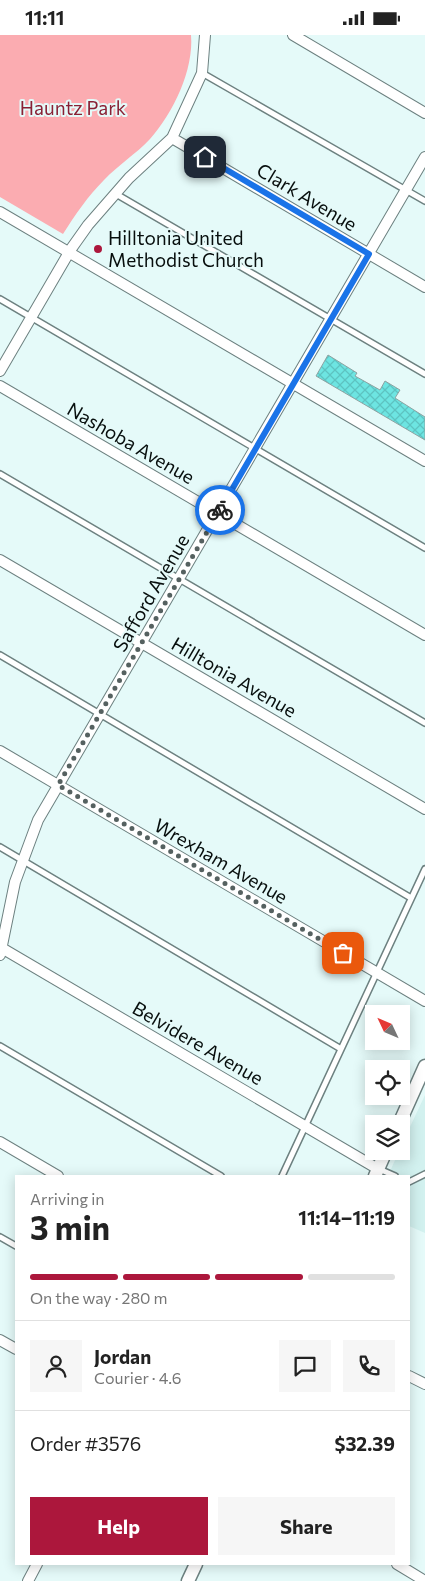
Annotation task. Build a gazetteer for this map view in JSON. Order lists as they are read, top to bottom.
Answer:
{
  "streets": {
    "street": [
      "Clark Avenue",
      "Nashoba Avenue",
      "Safford Avenue",
      "Hilltonia Avenue",
      "Wrexham Avenue",
      "Belvidere Avenue"
    ]
  },
  "crossings": [
    ["Clark Avenue", "Safford Avenue"],
    ["Nashoba Avenue", "Safford Avenue"],
    ["Safford Avenue", "Hilltonia Avenue"],
    ["Safford Avenue", "Wrexham Avenue"],
    ["Safford Avenue", "Belvidere Avenue"]
  ],
  "parks": ["Hauntz Park"],
  "places": ["Hilltonia United Methodist Church"],
  "north": "top left",
  "page": {
    "status": "11:11",
    "heading": ["3 min", "Arriving in", "11:14–11:19"],
    "panel": [
      "Jordan",
      "Courier · 4.6",
      "Order #3576",
      "$32.39"
    ],
    "bar": "On the way · 280 m",
    "buttons": ["Help", "Share"]
  }
}
